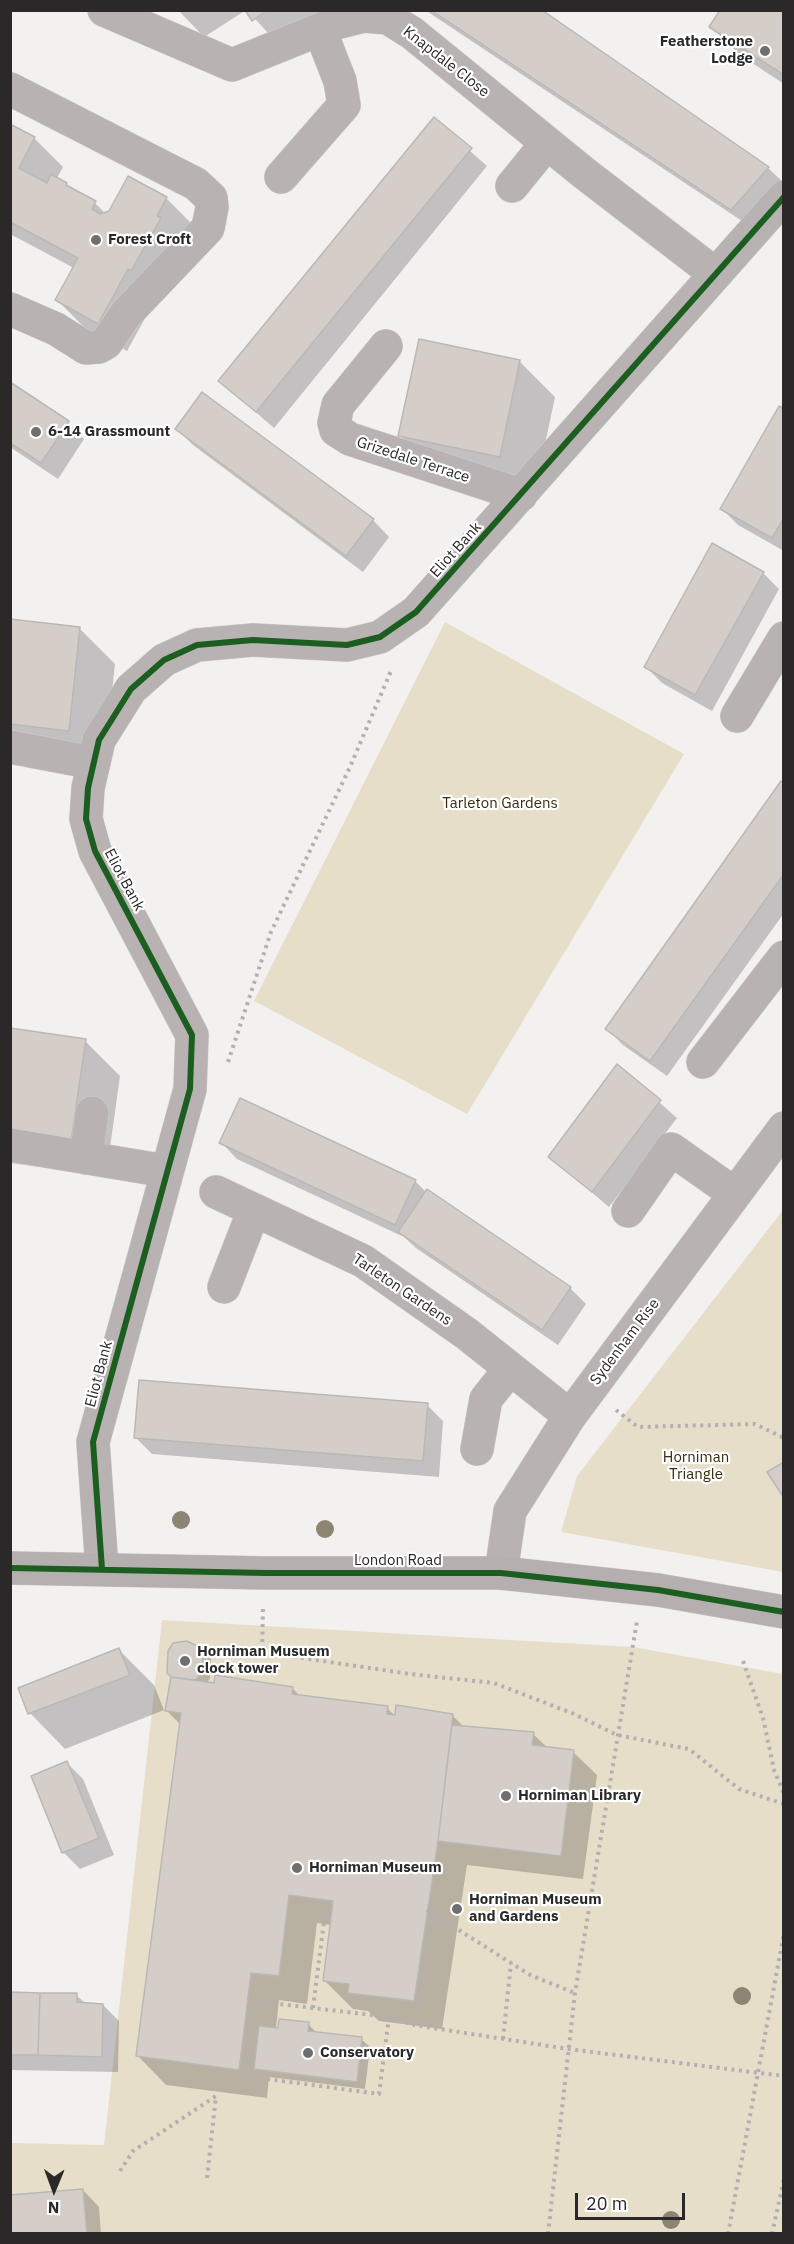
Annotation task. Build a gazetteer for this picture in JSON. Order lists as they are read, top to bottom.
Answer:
{
  "streets": {
    "highway": ["London Road"],
    "street": [
      "Knapdale Close",
      "Grizedale Terrace",
      "Eliot Bank",
      "Tarleton Gardens",
      "Sydenham Rise"
    ]
  },
  "crossings": [
    ["Knapdale Close", "Eliot Bank"],
    ["Grizedale Terrace", "Eliot Bank"],
    ["Eliot Bank", "London Road"],
    ["Tarleton Gardens", "Sydenham Rise"],
    ["Sydenham Rise", "London Road"]
  ],
  "parks": ["Tarleton Gardens", "Horniman Triangle"],
  "places": [
    "Featherstone Lodge",
    "Forest Croft",
    "6-14 Grassmount",
    "Horniman Musuem clock tower",
    "Horniman Library",
    "Horniman Museum",
    "Horniman Museum and Gardens",
    "Conservatory"
  ],
  "scale_bar": "20 m",
  "north": "bottom"
}
